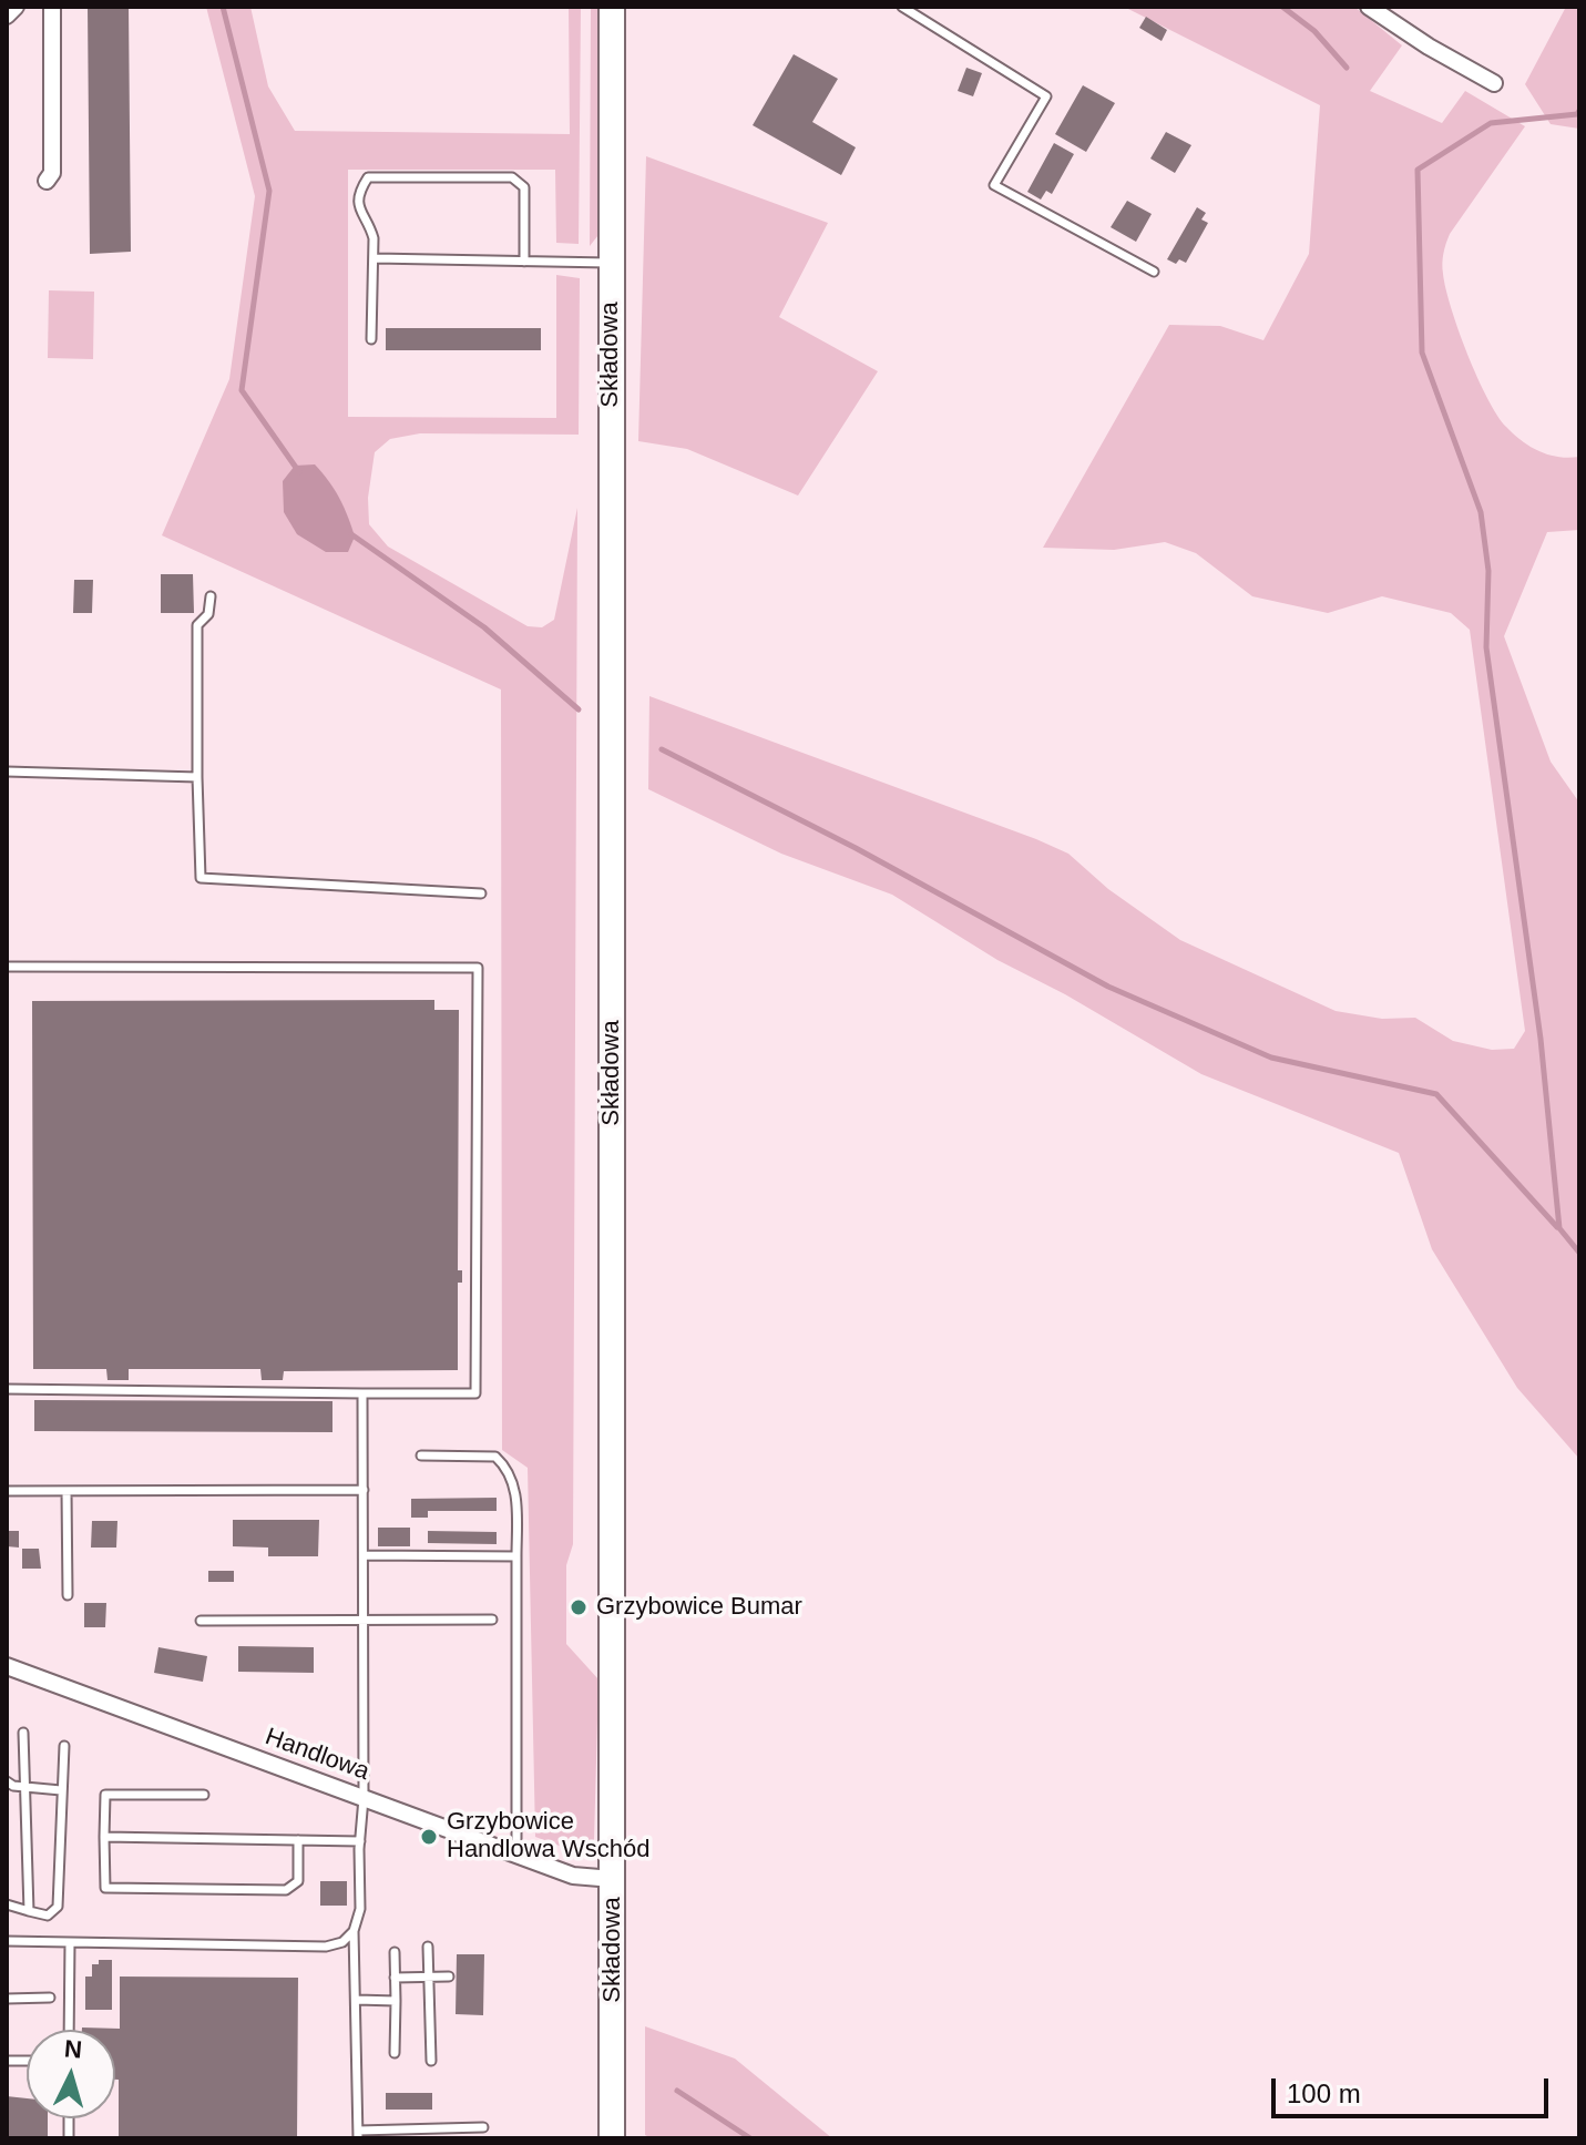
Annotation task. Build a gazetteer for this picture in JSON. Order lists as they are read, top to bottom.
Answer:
{
  "streets": {
    "main road": ["Składowa"],
    "street": ["Handlowa"]
  },
  "crossings": [
    ["Składowa", "Handlowa"]
  ],
  "places": ["Grzybowice Bumar", "Grzybowice Handlowa Wschód"],
  "scale_bar": "100 m",
  "north": "top"
}
